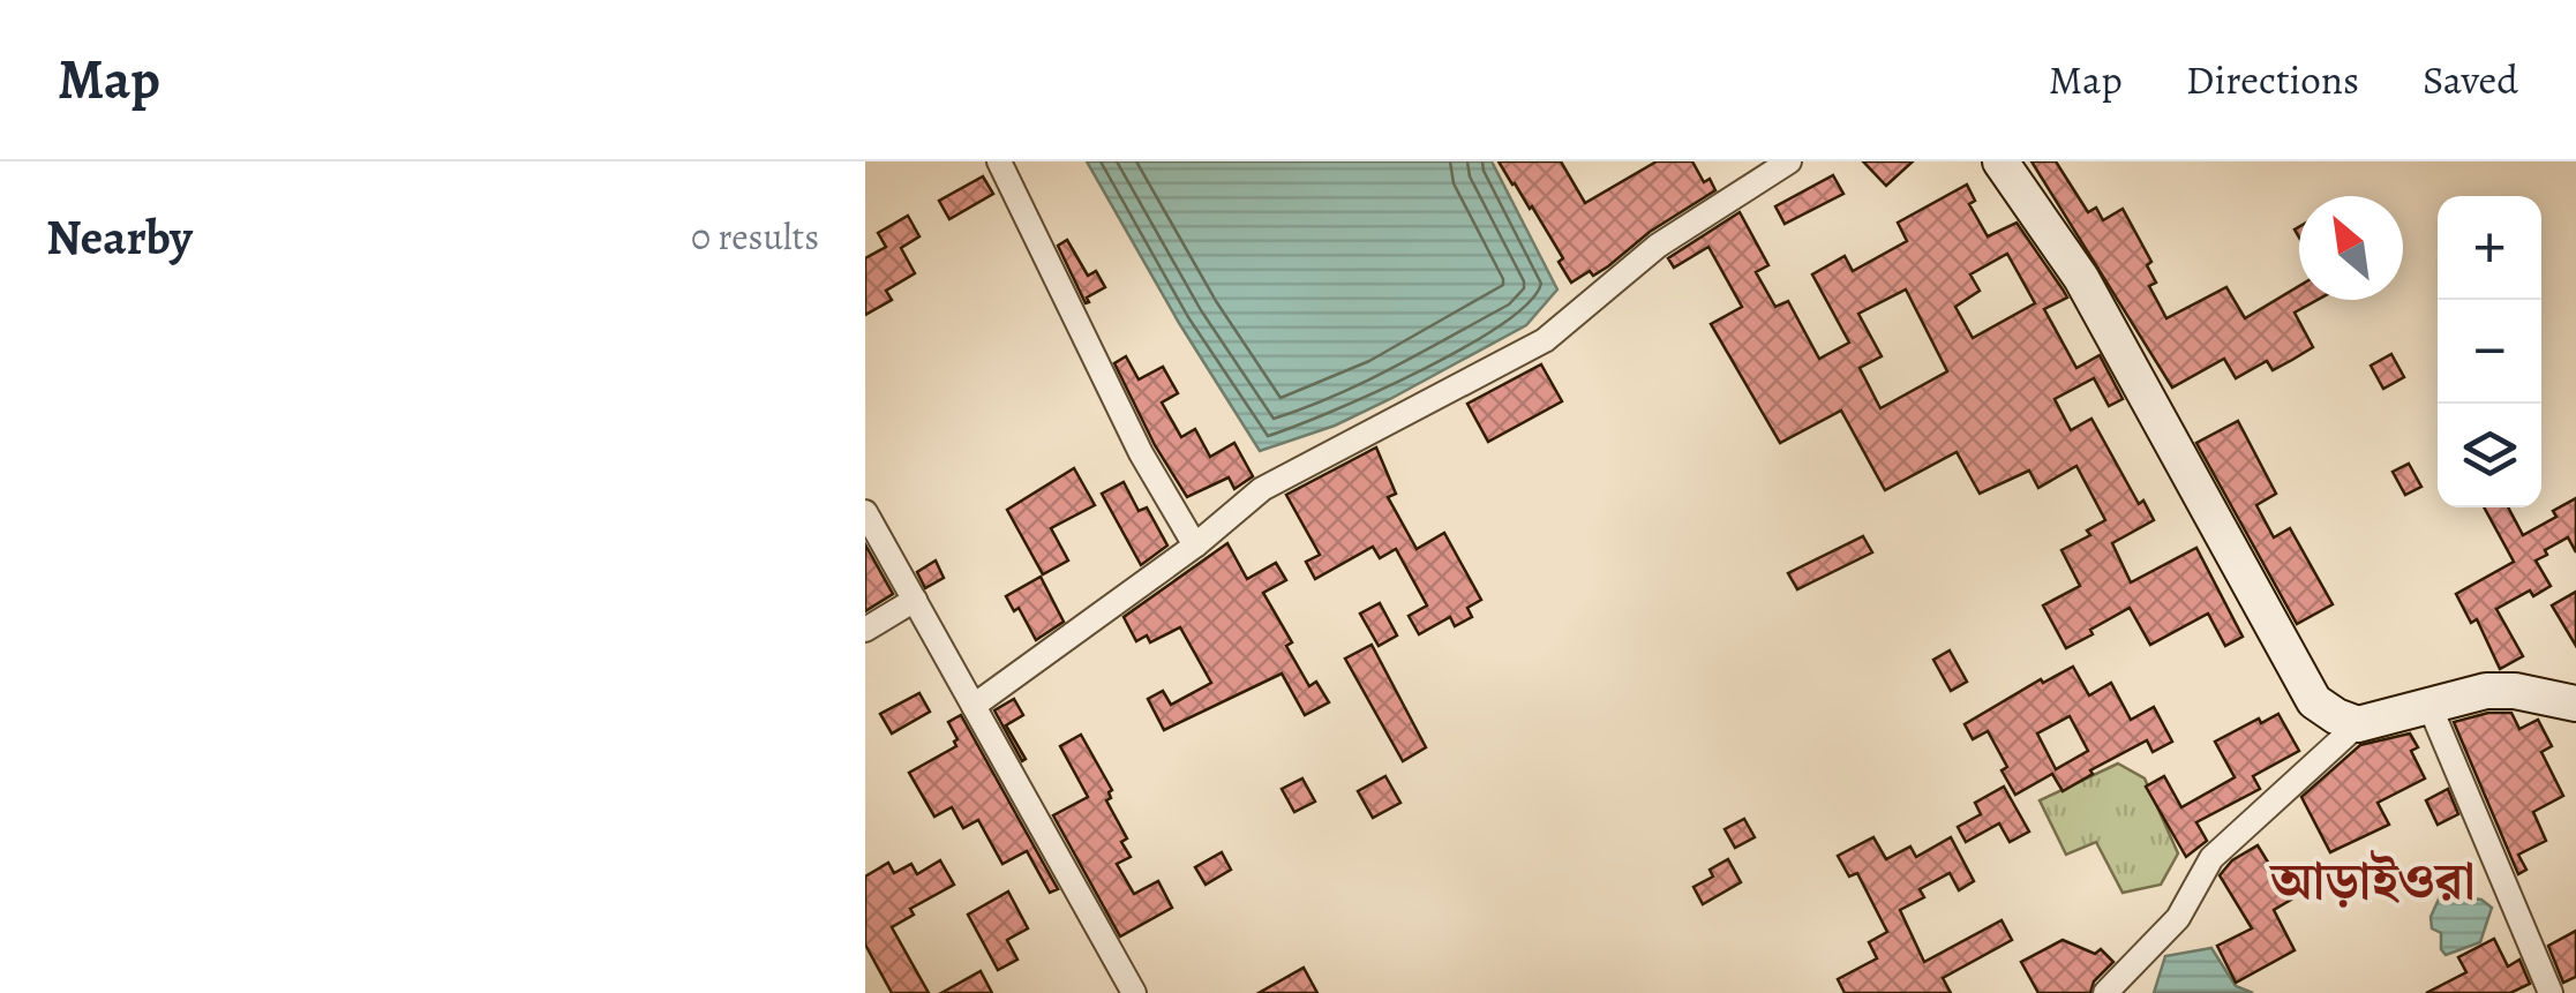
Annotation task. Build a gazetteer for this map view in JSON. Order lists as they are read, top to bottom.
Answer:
{
  "districts": ["আড়াইওরা"],
  "north": "top left",
  "page": {
    "header": "Map",
    "nav": ["Map", "Directions", "Saved"],
    "heading": ["Nearby", "0 results"],
    "map_buttons": ["+", "−"]
  }
}
